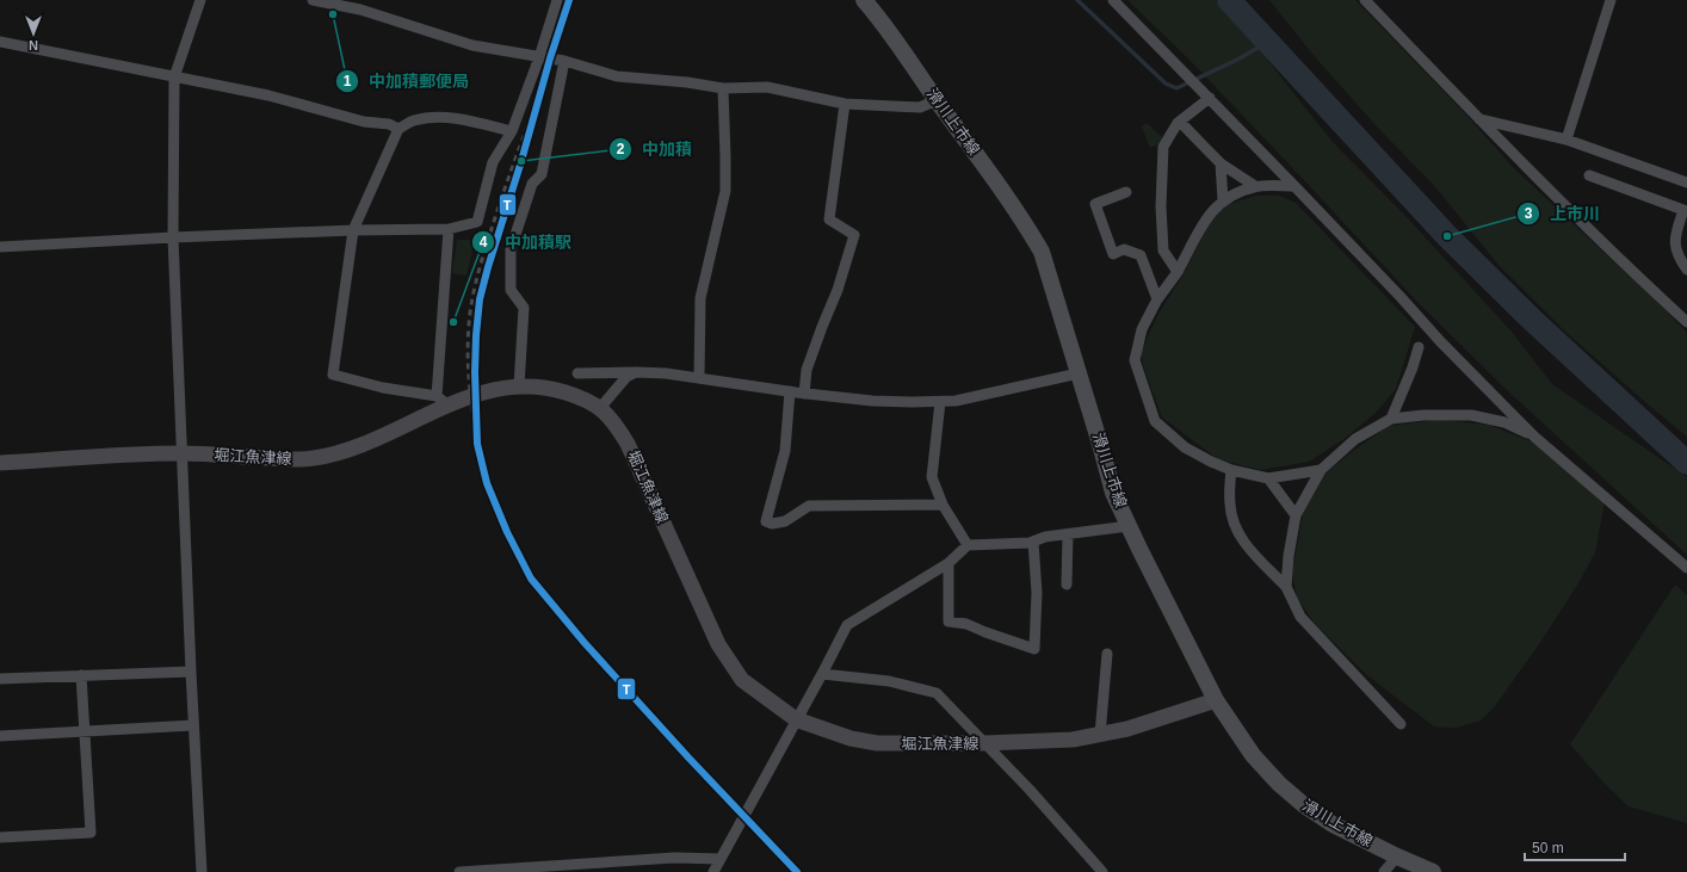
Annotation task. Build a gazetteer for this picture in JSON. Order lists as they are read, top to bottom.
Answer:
{
  "streets": {
    "main road": ["滑川上市線", "堀江魚津線"]
  },
  "crossings": [
    ["滑川上市線", "堀江魚津線"]
  ],
  "places": [
    "中加積郵便局",
    "中加積",
    "上市川",
    "中加積駅"
  ],
  "lines": ["transit line T"],
  "scale_bar": "50 m",
  "north": "bottom"
}
